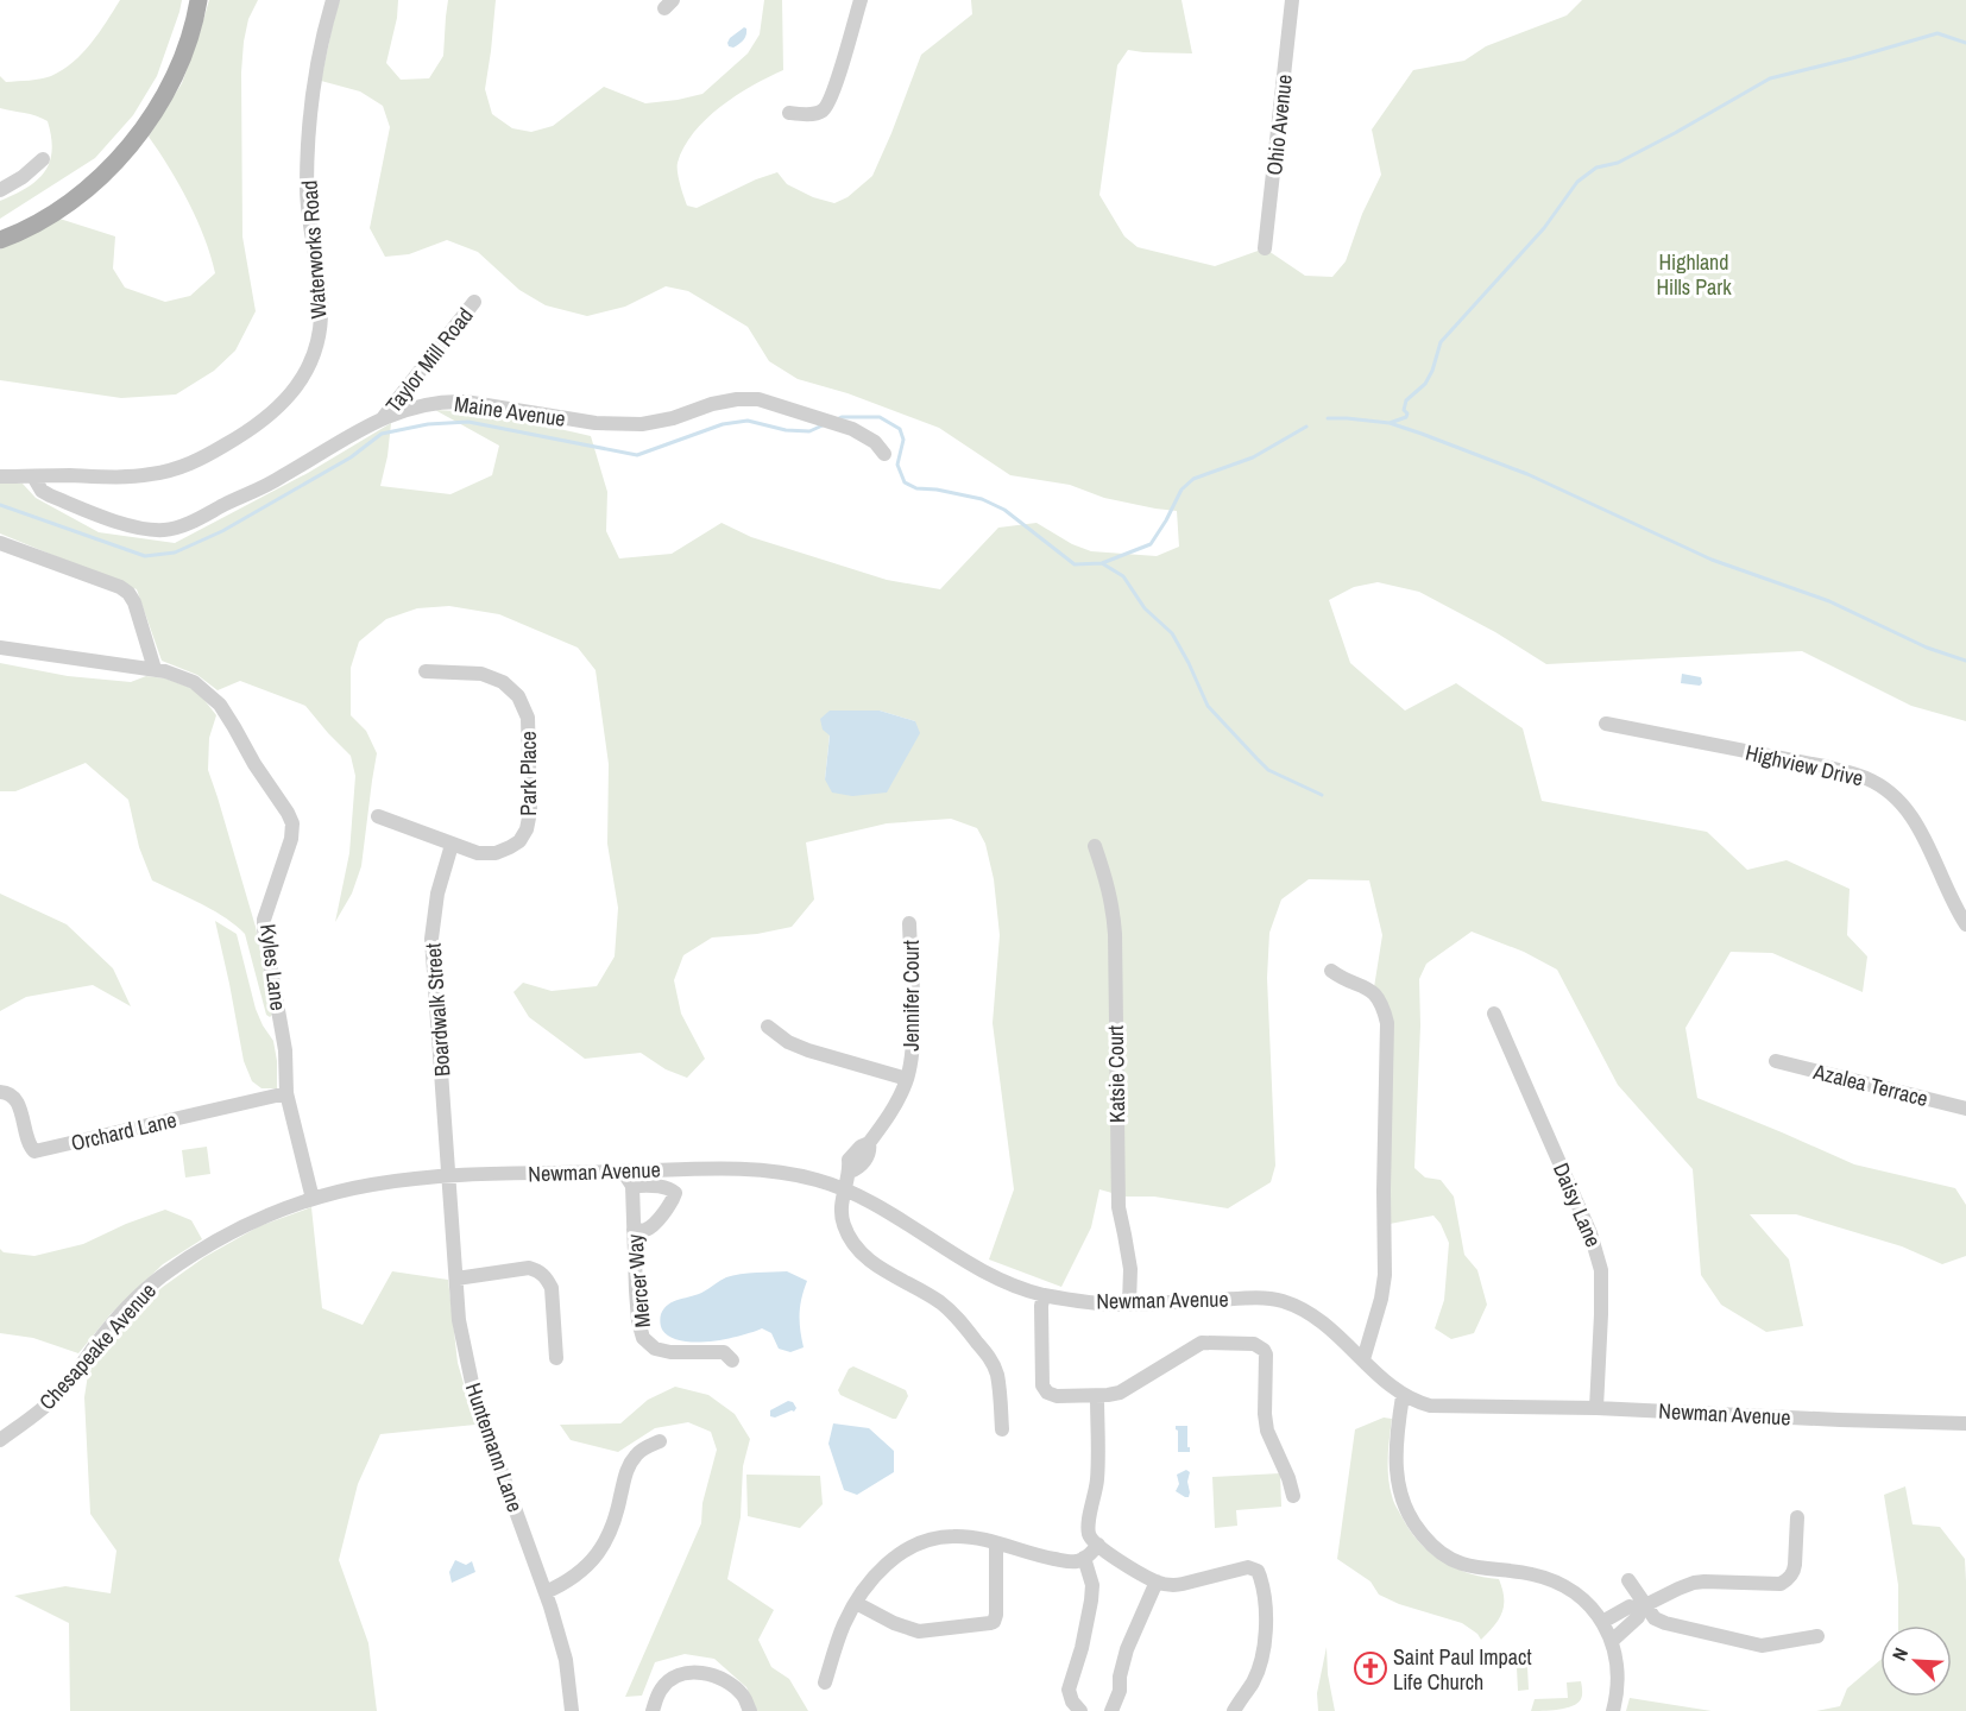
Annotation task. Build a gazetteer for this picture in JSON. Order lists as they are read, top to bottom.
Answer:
{
  "streets": {
    "street": [
      "Ohio Avenue",
      "Waterworks Road",
      "Taylor Mill Road",
      "Maine Avenue",
      "Highview Drive",
      "Park Place",
      "Kyles Lane",
      "Jennifer Court",
      "Boardwalk Street",
      "Katsie Court",
      "Azalea Terrace",
      "Orchard Lane",
      "Newman Avenue",
      "Daisy Lane",
      "Mercer Way",
      "Chesapeake Avenue",
      "Huntemann Lane"
    ]
  },
  "crossings": [
    ["Waterworks Road", "Maine Avenue"],
    ["Taylor Mill Road", "Maine Avenue"],
    ["Park Place", "Boardwalk Street"],
    ["Kyles Lane", "Orchard Lane"],
    ["Kyles Lane", "Newman Avenue"],
    ["Kyles Lane", "Chesapeake Avenue"],
    ["Jennifer Court", "Newman Avenue"],
    ["Boardwalk Street", "Newman Avenue"],
    ["Boardwalk Street", "Huntemann Lane"],
    ["Katsie Court", "Newman Avenue"],
    ["Newman Avenue", "Daisy Lane"],
    ["Newman Avenue", "Chesapeake Avenue"],
    ["Newman Avenue", "Huntemann Lane"]
  ],
  "parks": ["Highland Hills Park"],
  "places": {
    "church": ["Saint Paul Impact Life Church"]
  },
  "north": "top left"
}
